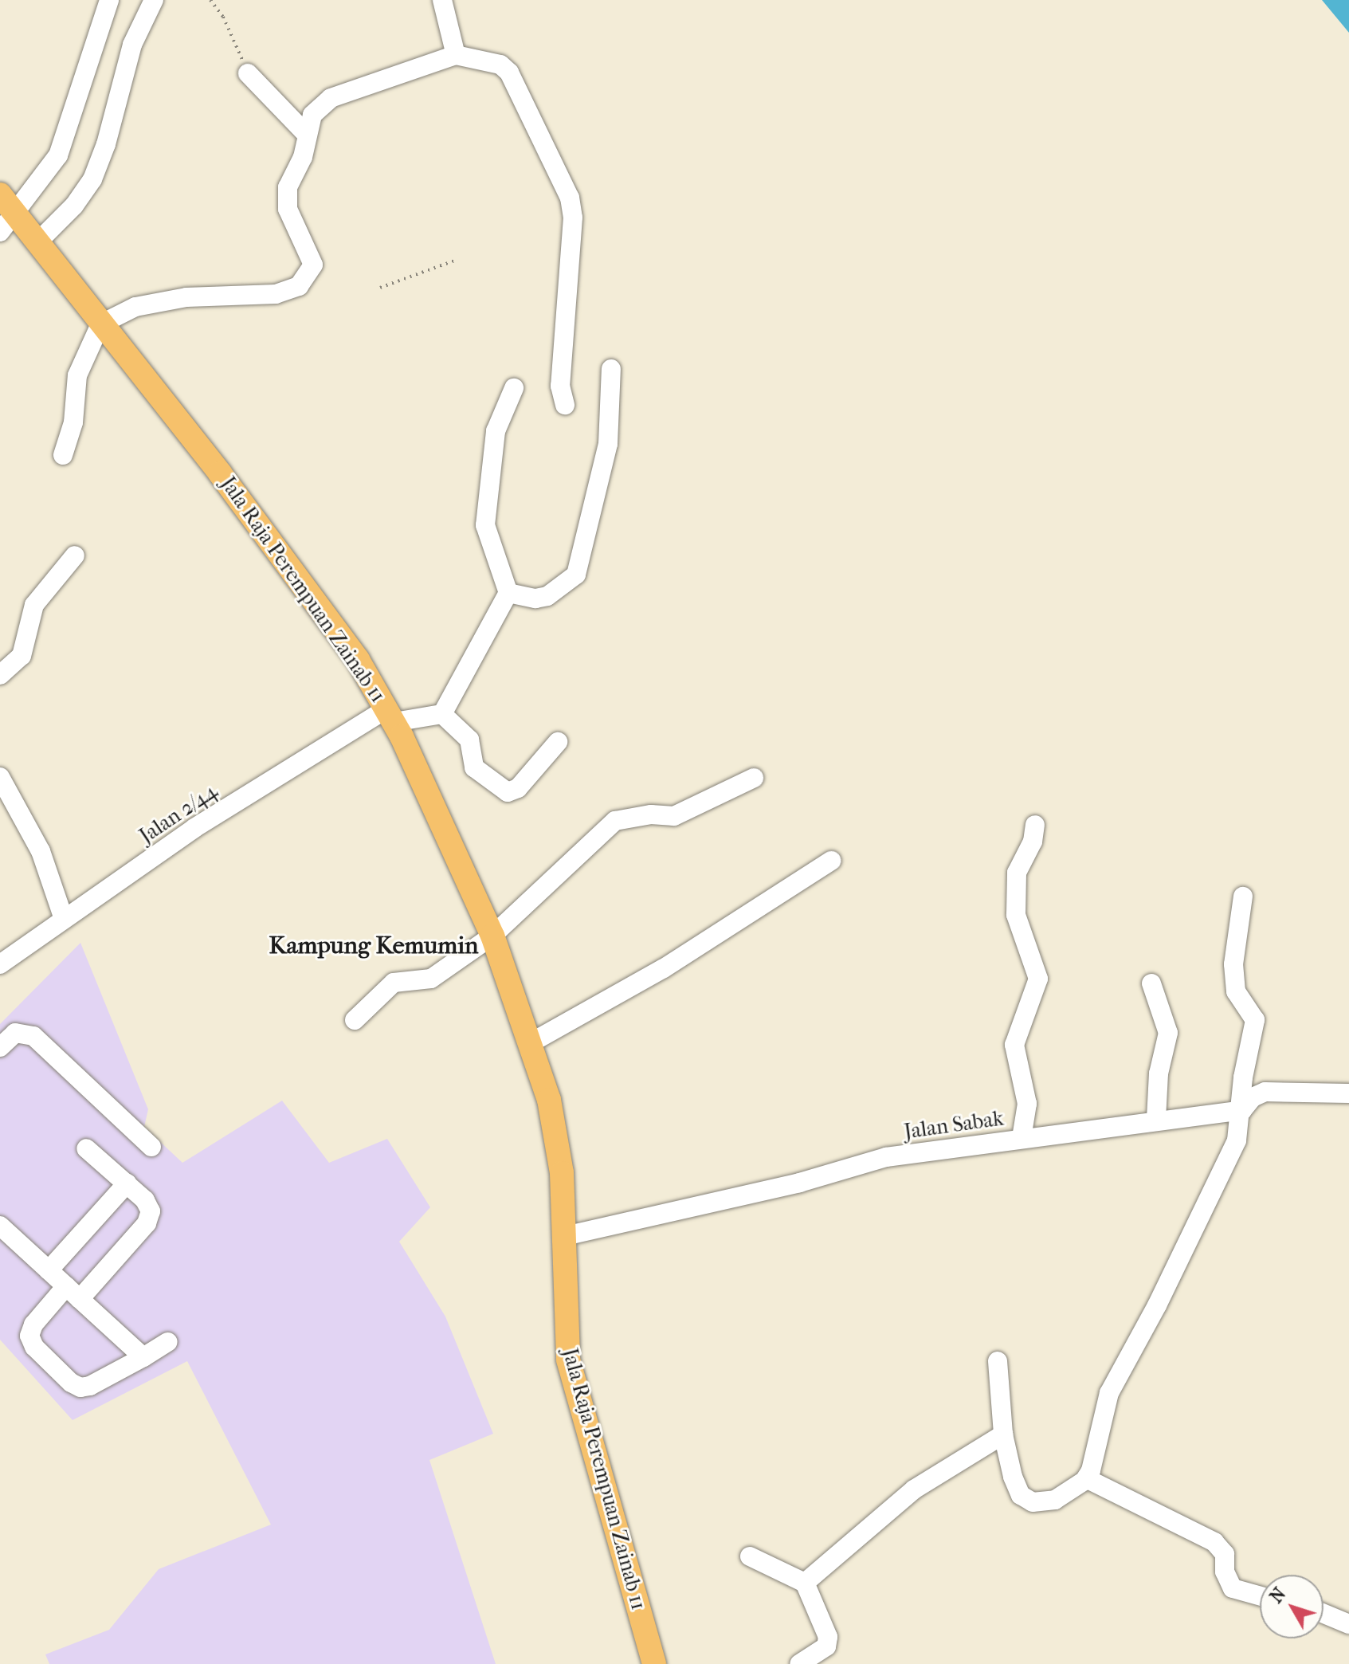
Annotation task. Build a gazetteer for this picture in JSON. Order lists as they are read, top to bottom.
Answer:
{
  "streets": {
    "main road": ["Jala Raja Perempuan Zainab 11"],
    "street": ["Jalan 2/44", "Jalan Sabak"]
  },
  "crossings": [
    ["Jala Raja Perempuan Zainab 11", "Jalan 2/44"],
    ["Jala Raja Perempuan Zainab 11", "Jalan Sabak"]
  ],
  "districts": ["Kampung Kemumin"],
  "north": "top left"
}
